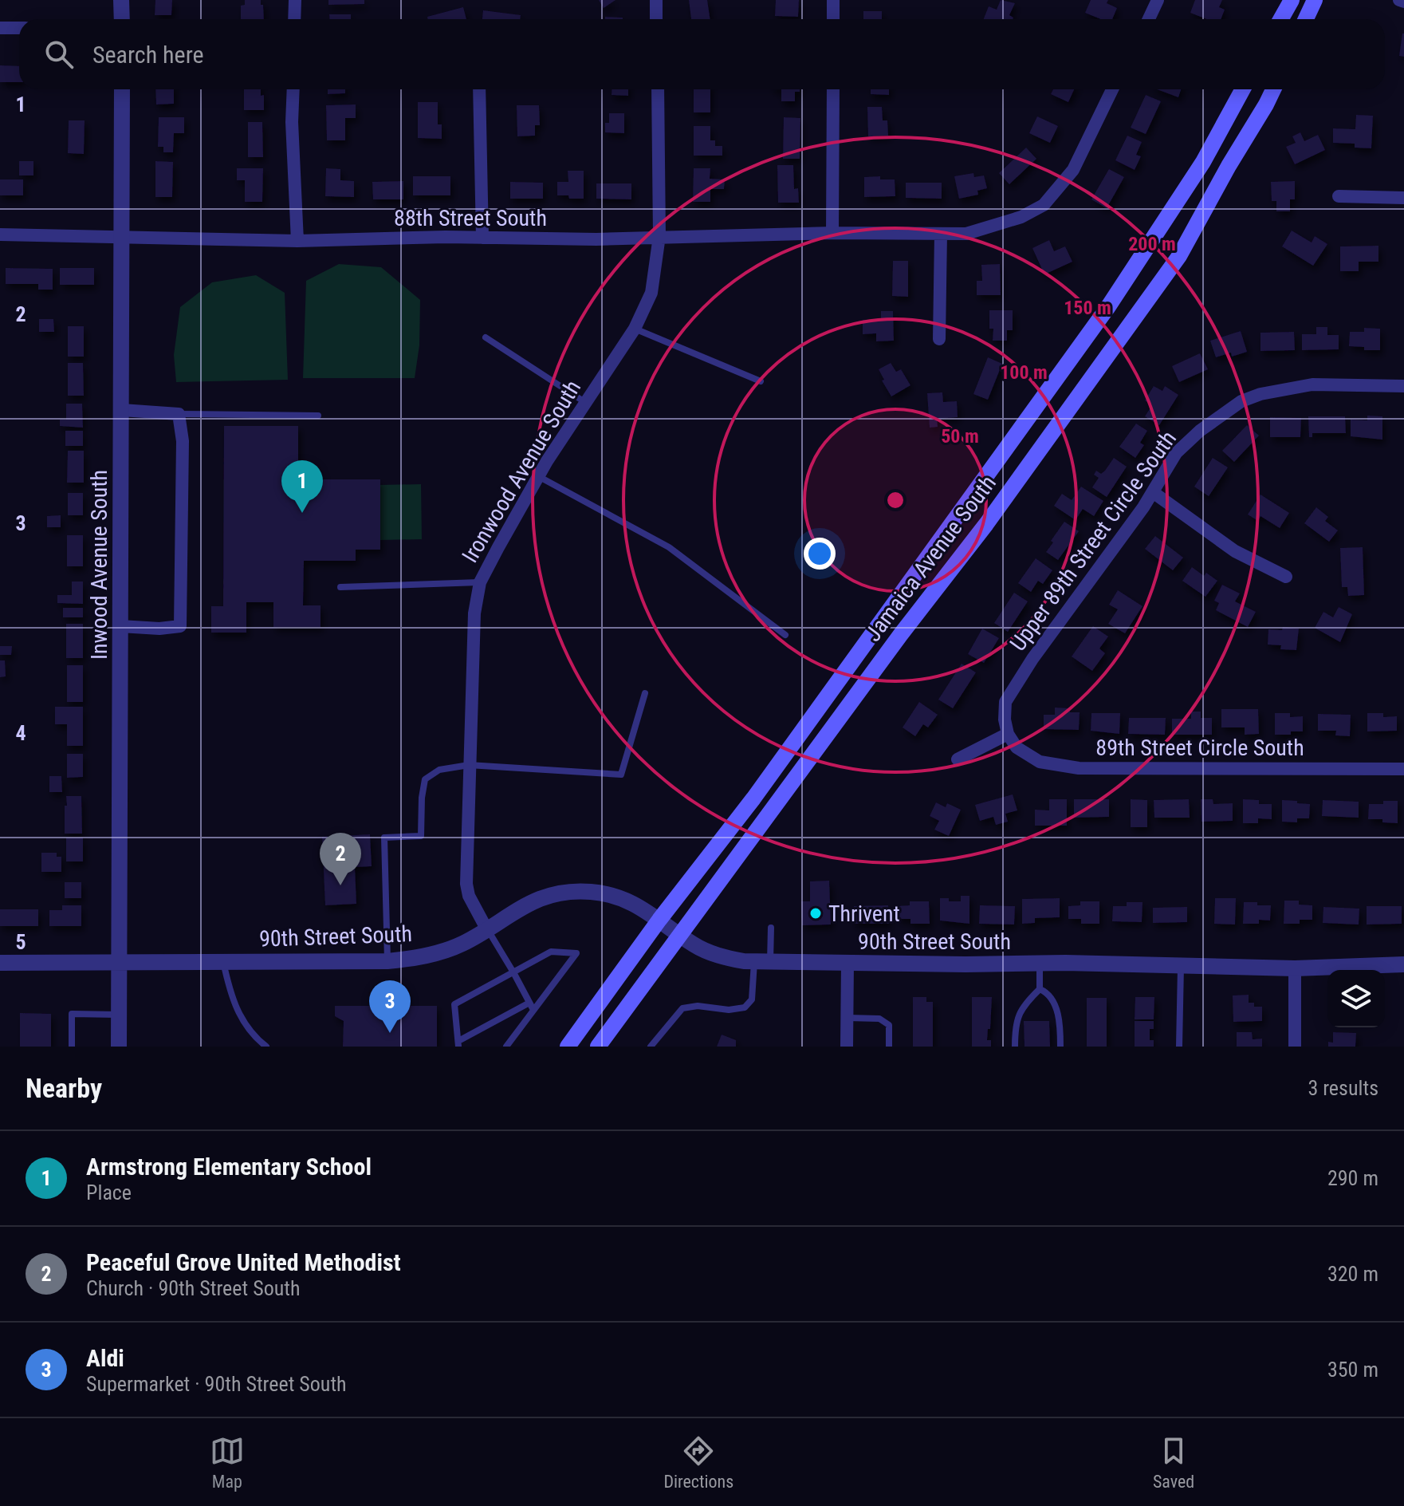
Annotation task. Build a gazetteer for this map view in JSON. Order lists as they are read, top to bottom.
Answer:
{
  "streets": {
    "main road": ["Jamaica Avenue South"],
    "street": [
      "88th Street South",
      "Ironwood Avenue South",
      "Upper 89th Street Circle South",
      "Inwood Avenue South",
      "89th Street Circle South",
      "90th Street South"
    ]
  },
  "crossings": [
    ["88th Street South", "Ironwood Avenue South"],
    ["88th Street South", "Inwood Avenue South"],
    ["Ironwood Avenue South", "90th Street South"],
    ["Upper 89th Street Circle South", "89th Street Circle South"],
    ["Jamaica Avenue South", "90th Street South"],
    ["Inwood Avenue South", "90th Street South"]
  ],
  "places": ["Thrivent"],
  "page": {
    "search": "Search here",
    "pins": ["1", "2", "3"],
    "heading": ["Nearby", "3 results"],
    "list": [
      {
        "mark": "1",
        "name": "Armstrong Elementary School",
        "note": "Place",
        "value": "290 m"
      },
      {
        "mark": "2",
        "name": "Peaceful Grove United Methodist",
        "note": "Church · 90th Street South",
        "value": "320 m"
      },
      {
        "mark": "3",
        "name": "Aldi",
        "note": "Supermarket · 90th Street South",
        "value": "350 m"
      }
    ],
    "nav": ["Map", "Directions", "Saved"]
  },
  "grid": {
    "rows": [
      "1",
      "2",
      "3",
      "4",
      "5"
    ]
  },
  "rings": [
    "200 m",
    "150 m",
    "100 m",
    "50 m"
  ]
}
